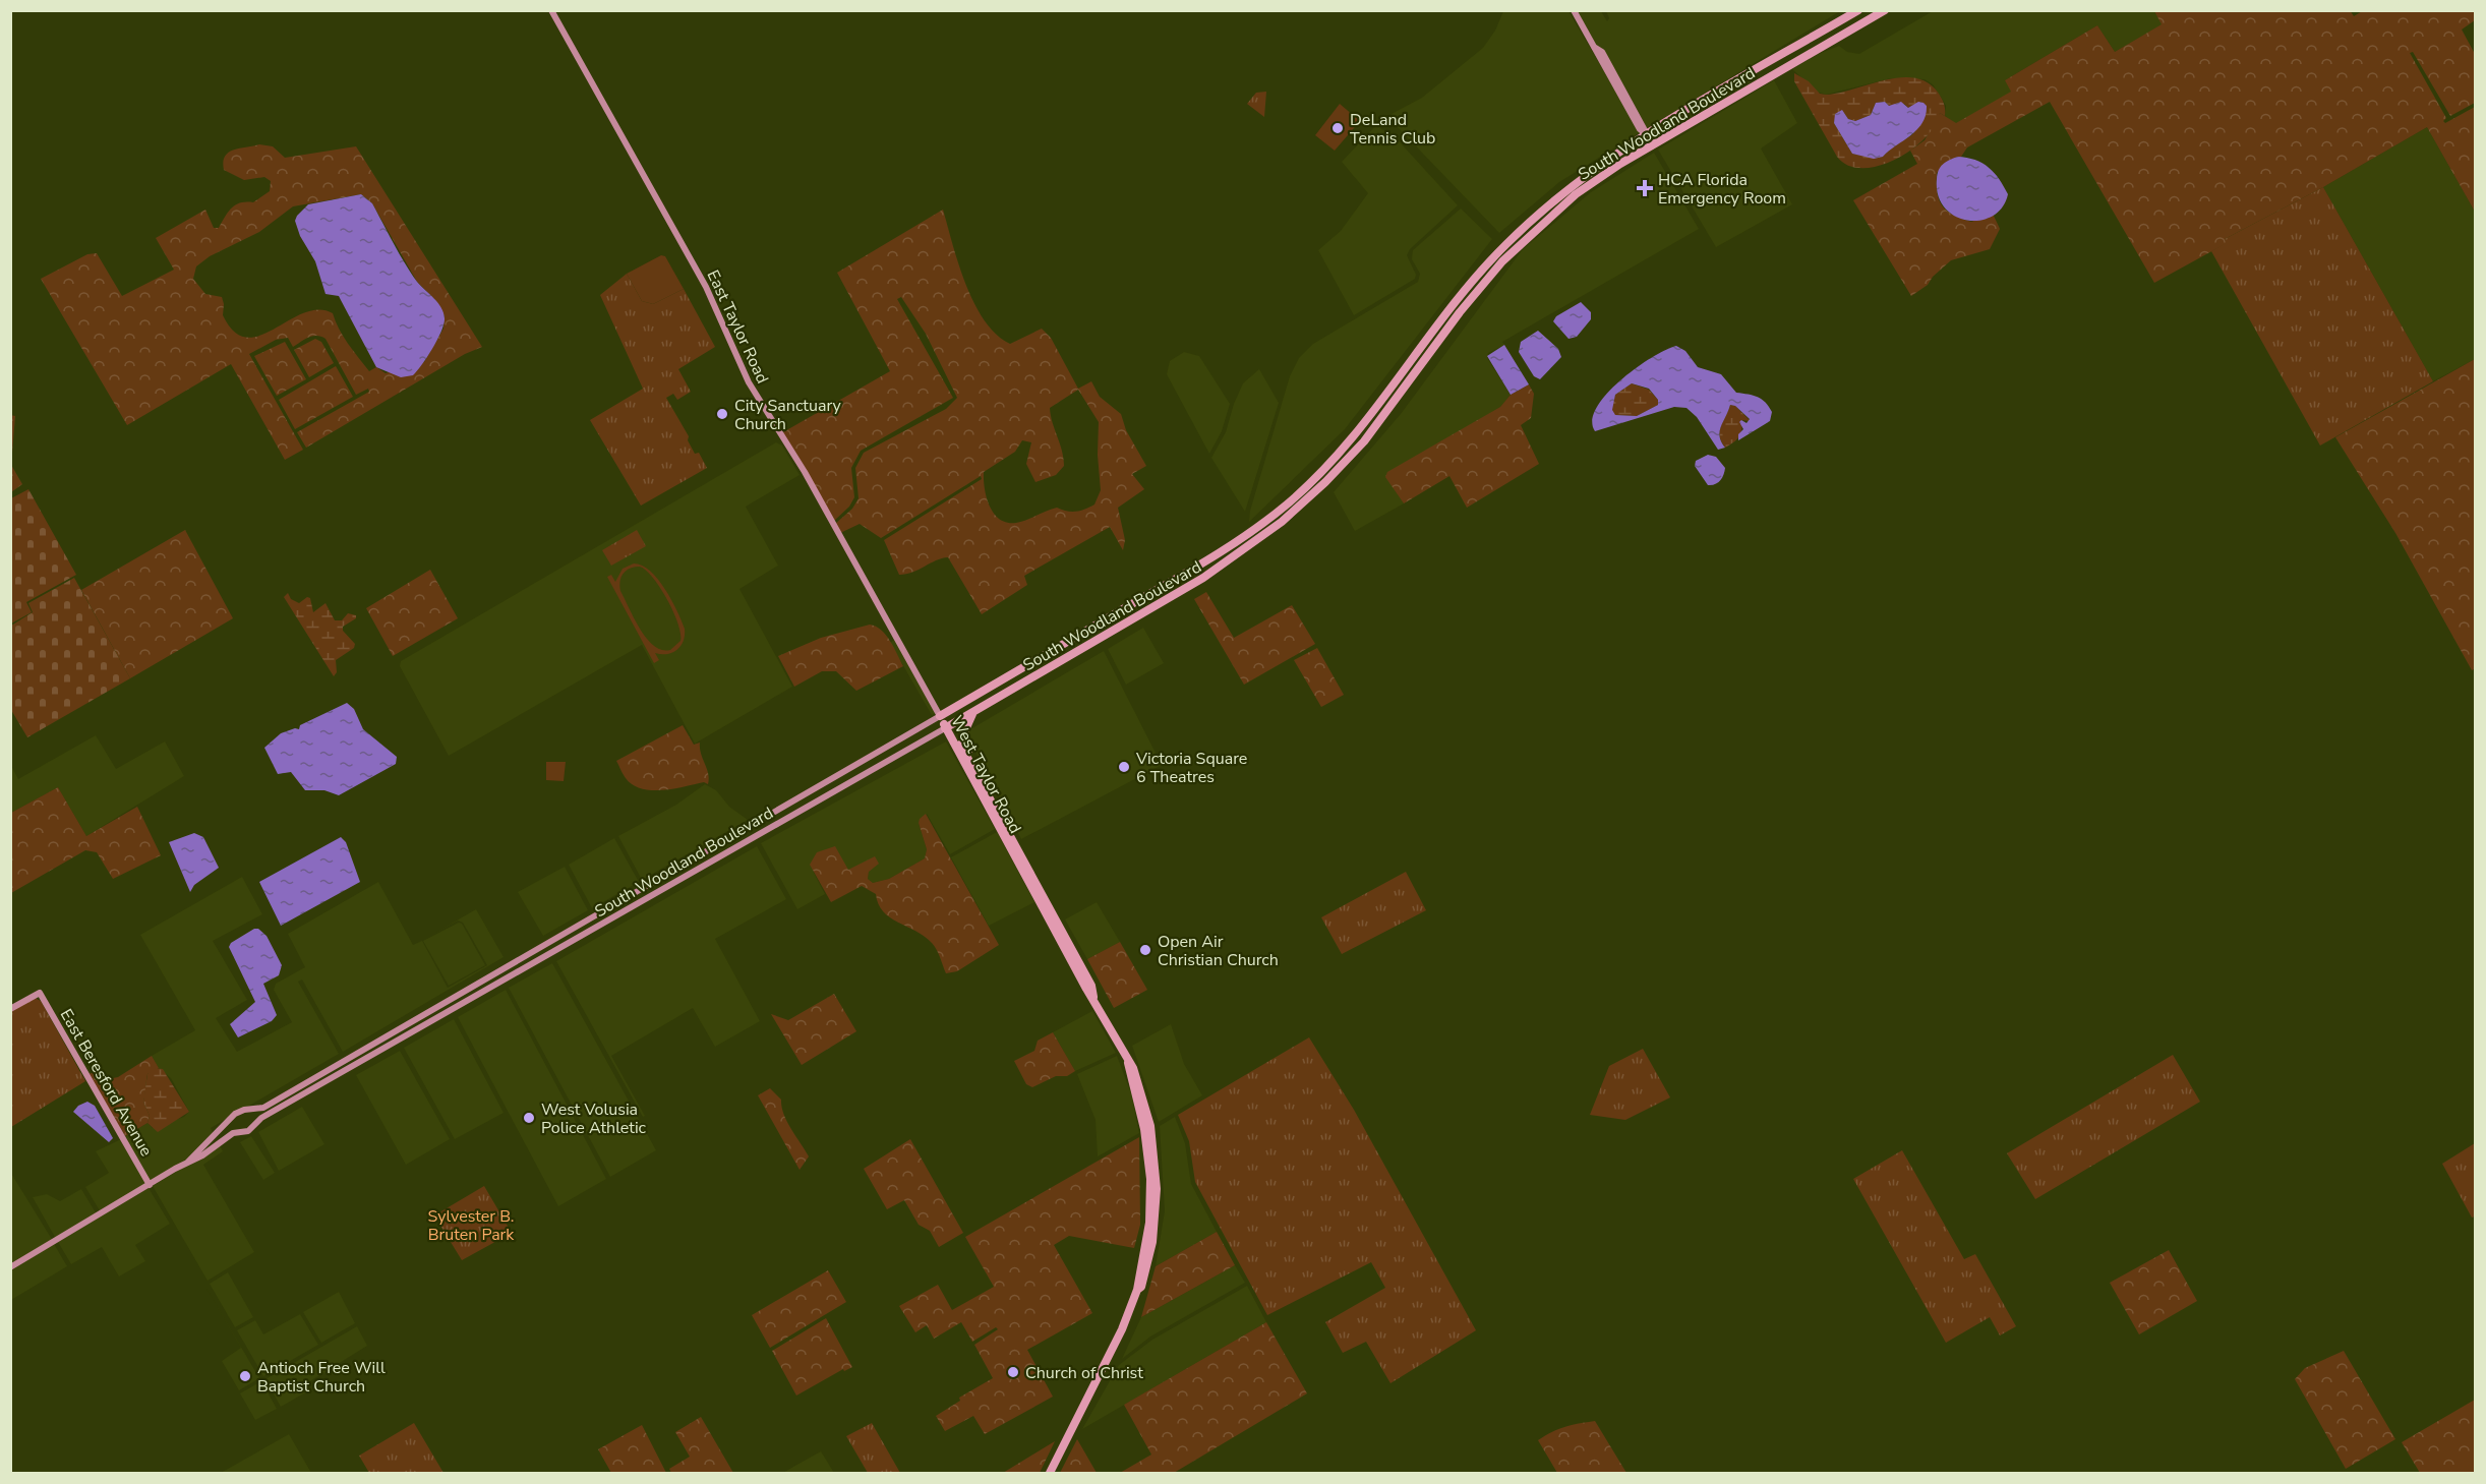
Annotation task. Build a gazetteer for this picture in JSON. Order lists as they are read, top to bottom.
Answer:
{
  "streets": {
    "highway": ["South Woodland Boulevard", "West Taylor Road"],
    "main road": ["East Taylor Road", "East Beresford Avenue"]
  },
  "crossings": [
    ["South Woodland Boulevard", "East Taylor Road"],
    ["South Woodland Boulevard", "West Taylor Road"],
    ["South Woodland Boulevard", "East Beresford Avenue"],
    ["East Taylor Road", "West Taylor Road"]
  ],
  "parks": ["Sylvester B. Bruten Park"],
  "places": {
    "other": [
      "DeLand Tennis Club",
      "City Sanctuary Church",
      "Victoria Square 6 Theatres",
      "Open Air Christian Church",
      "West Volusia Police Athletic",
      "Church of Christ",
      "Antioch Free Will Baptist Church"
    ],
    "health": ["HCA Florida Emergency Room"]
  }
}
